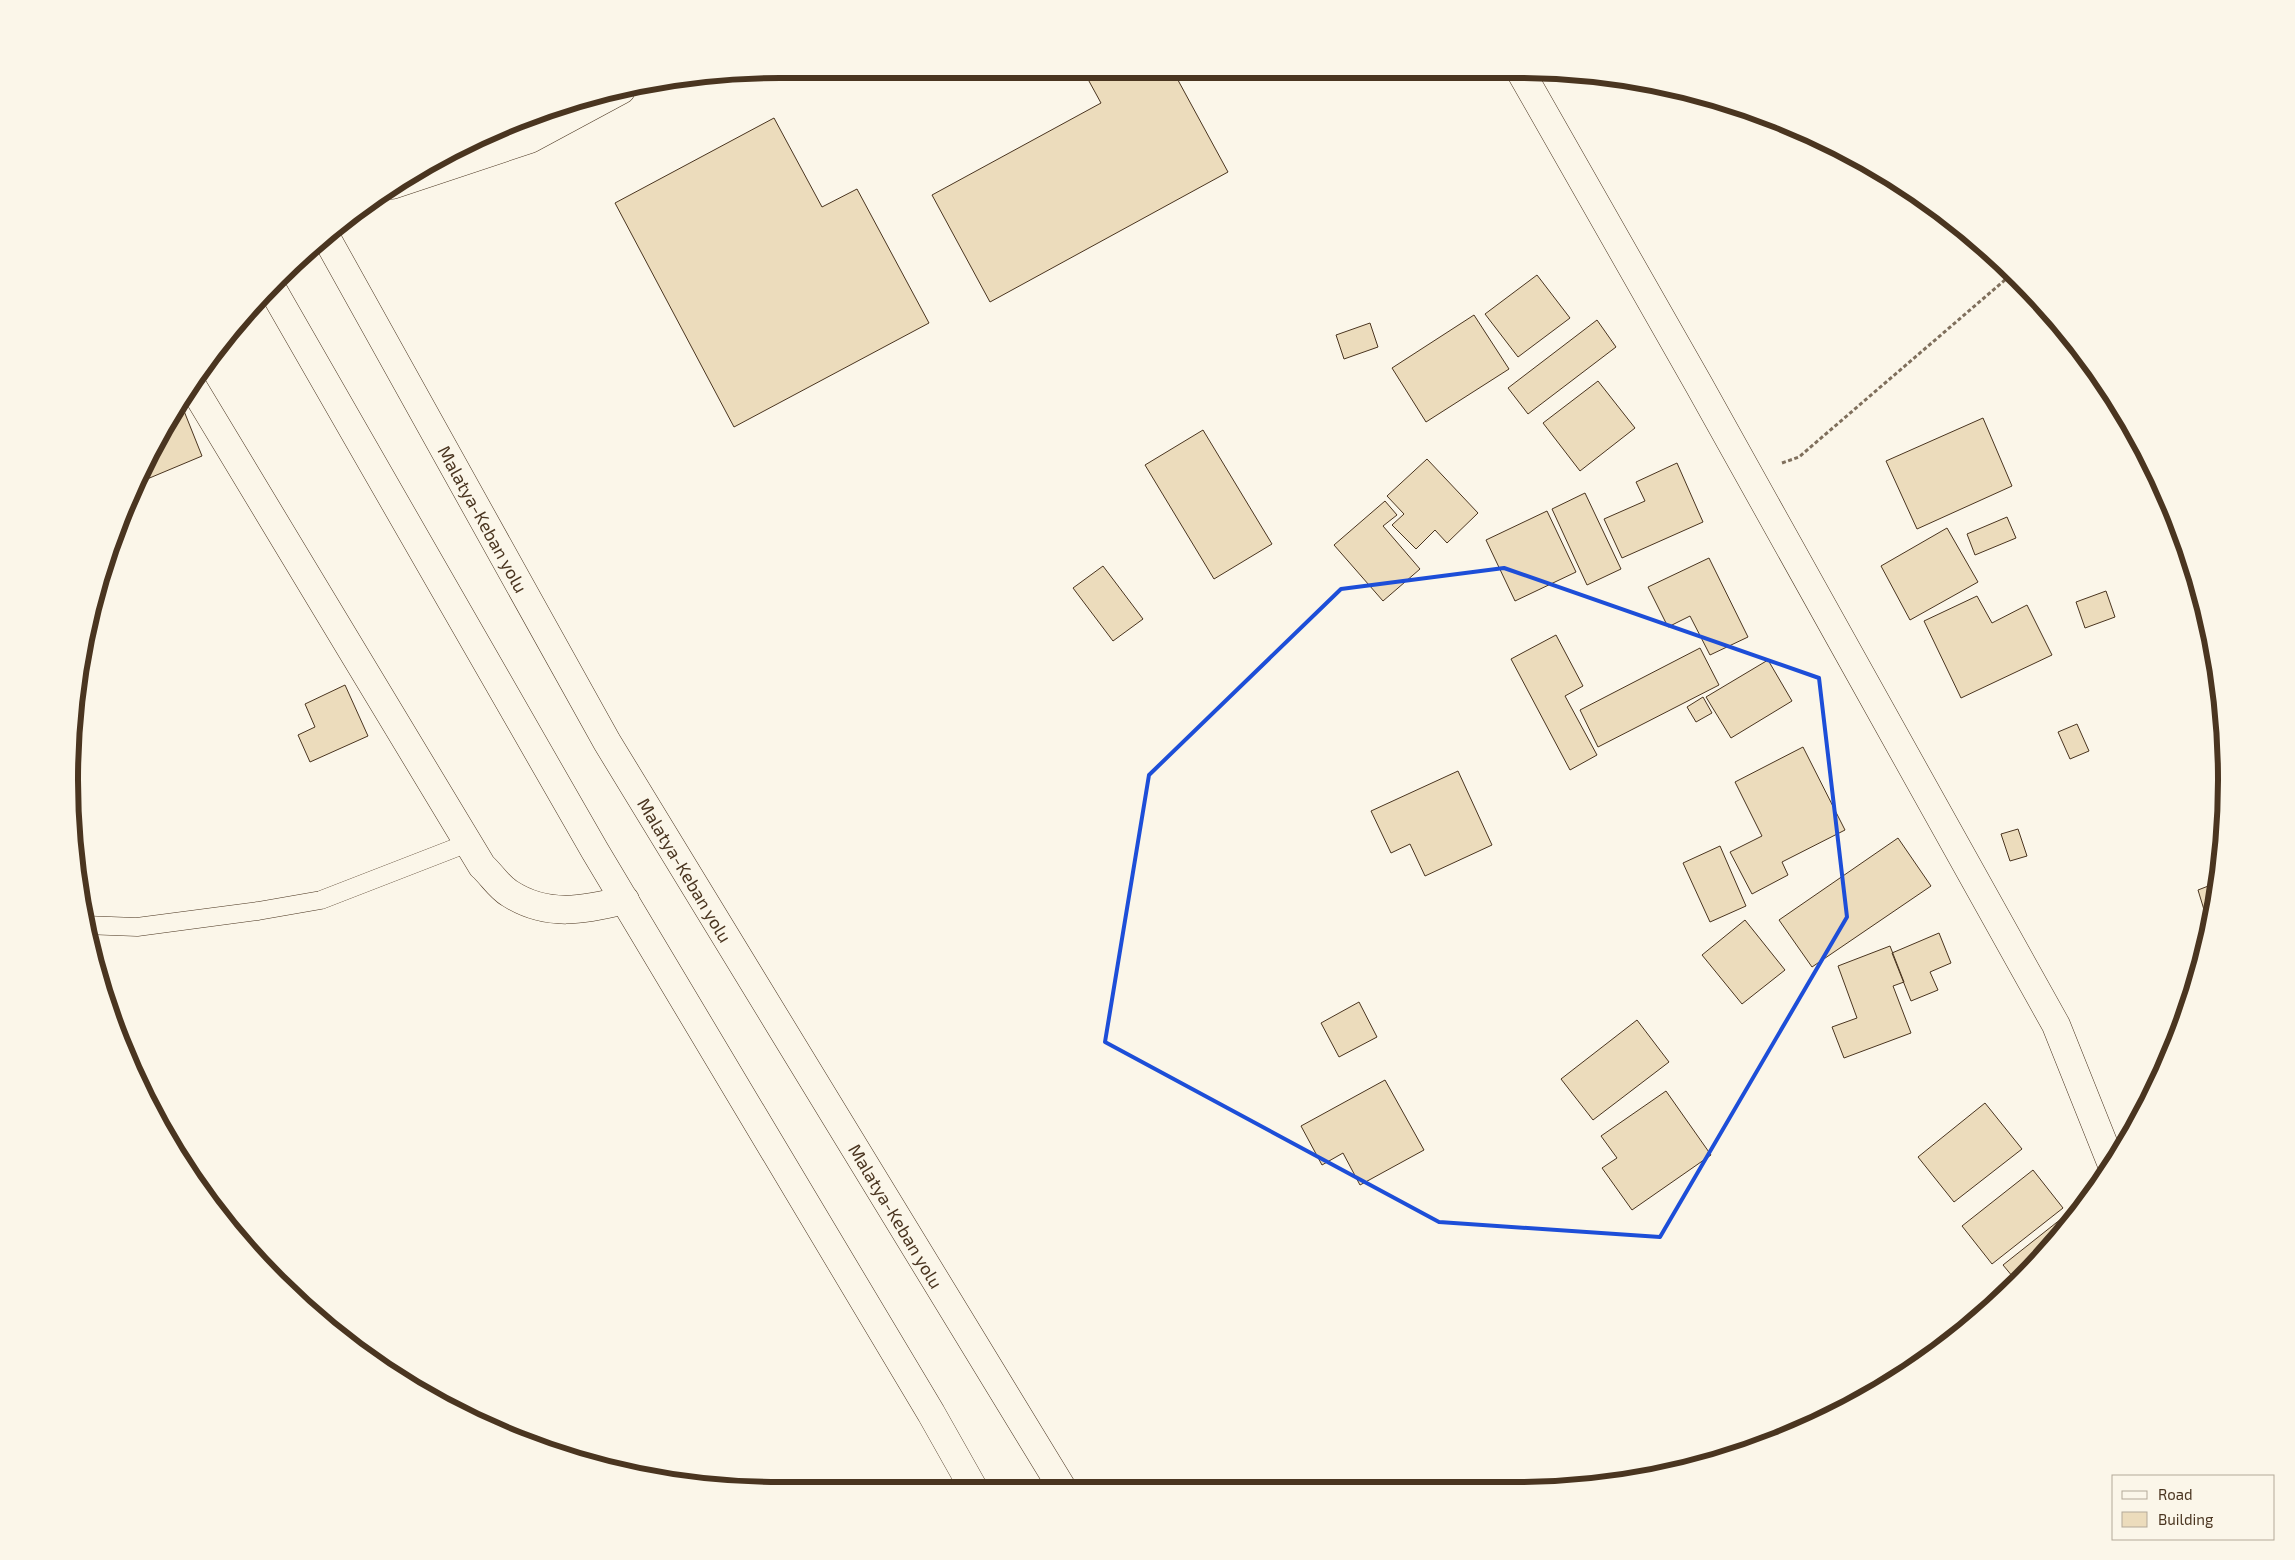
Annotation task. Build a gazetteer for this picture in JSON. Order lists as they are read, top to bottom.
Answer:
{
  "streets": {
    "main road": ["Malatya-Keban yolu"]
  },
  "legend": ["Road", "Building"]
}
